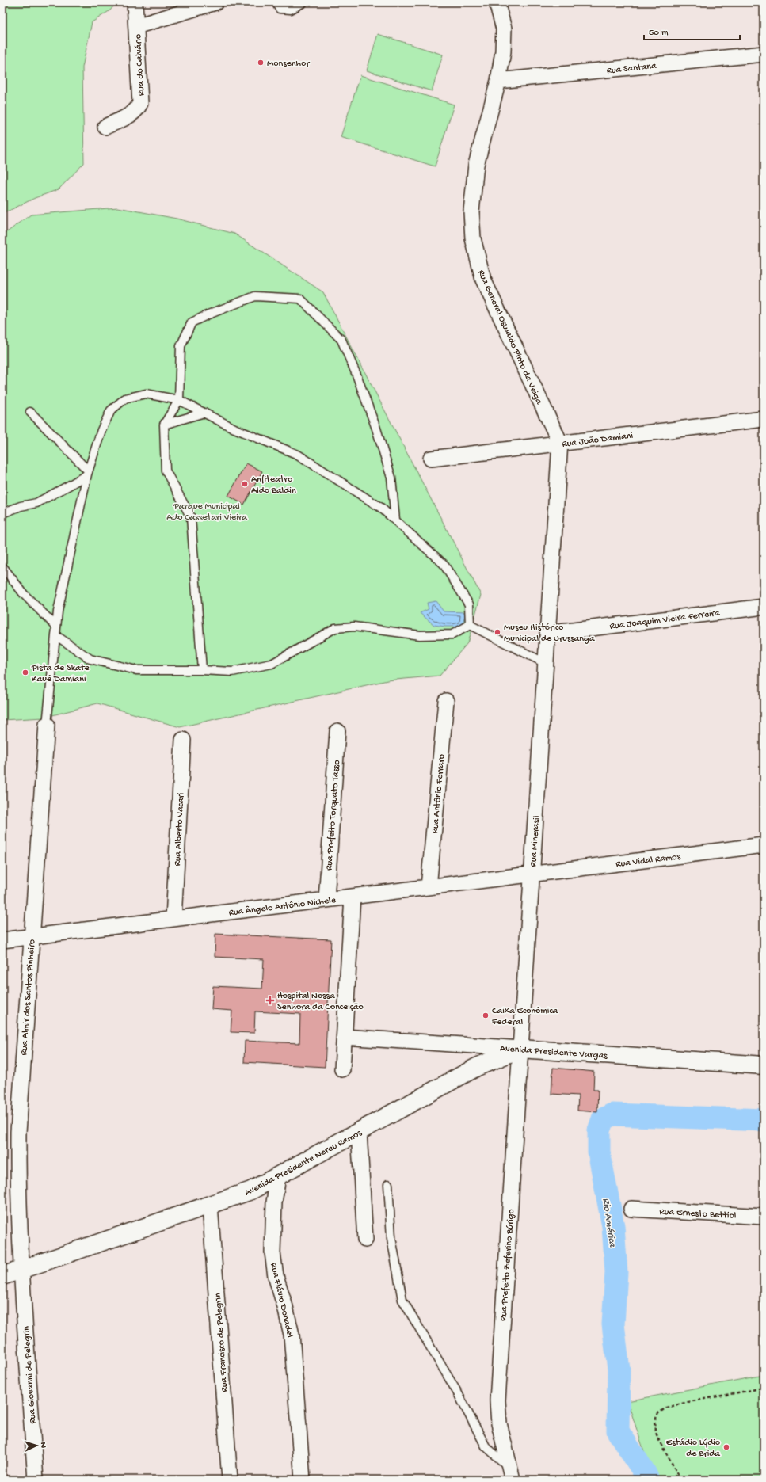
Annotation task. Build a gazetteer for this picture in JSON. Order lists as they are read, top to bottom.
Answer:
{
  "streets": {
    "street": [
      "Rua do Calvário",
      "Rua Santana",
      "Rua General Oswaldo Pinto da Veiga",
      "Rua João Damiani",
      "Rua Joaquim Vieira Ferreira",
      "Rua Antônio Ferraro",
      "Rua Prefeito Torquato Tasso",
      "Rua Alberto Vacari",
      "Rua Minerasil",
      "Rua Vidal Ramos",
      "Rua Ângelo Antônio Nichele",
      "Rua Almir dos Santos Pinheiro",
      "Avenida Presidente Vargas",
      "Avenida Presidente Nereu Ramos",
      "Rua Ernesto Bettiol",
      "Rua Prefeito Zeferino Búrigo",
      "Rua Flávio Donadel",
      "Rua Francisco de Pelegrin",
      "Rua Giovanni de Pelegrin"
    ]
  },
  "crossings": [
    ["Rua Santana", "Rua General Oswaldo Pinto da Veiga"],
    ["Rua General Oswaldo Pinto da Veiga", "Rua João Damiani"],
    ["Rua General Oswaldo Pinto da Veiga", "Rua Joaquim Vieira Ferreira"],
    ["Rua General Oswaldo Pinto da Veiga", "Rua Minerasil"],
    ["Rua Joaquim Vieira Ferreira", "Rua Minerasil"],
    ["Rua Antônio Ferraro", "Rua Ângelo Antônio Nichele"],
    ["Rua Prefeito Torquato Tasso", "Rua Ângelo Antônio Nichele"],
    ["Rua Alberto Vacari", "Rua Ângelo Antônio Nichele"],
    ["Rua Minerasil", "Rua Vidal Ramos"],
    ["Rua Minerasil", "Rua Ângelo Antônio Nichele"],
    ["Rua Minerasil", "Avenida Presidente Vargas"],
    ["Rua Minerasil", "Avenida Presidente Nereu Ramos"],
    ["Rua Minerasil", "Rua Prefeito Zeferino Búrigo"],
    ["Rua Vidal Ramos", "Rua Ângelo Antônio Nichele"],
    ["Rua Ângelo Antônio Nichele", "Rua Almir dos Santos Pinheiro"],
    ["Rua Almir dos Santos Pinheiro", "Avenida Presidente Nereu Ramos"],
    ["Rua Almir dos Santos Pinheiro", "Rua Giovanni de Pelegrin"],
    ["Avenida Presidente Vargas", "Avenida Presidente Nereu Ramos"],
    ["Avenida Presidente Vargas", "Rua Prefeito Zeferino Búrigo"],
    ["Avenida Presidente Nereu Ramos", "Rua Prefeito Zeferino Búrigo"],
    ["Avenida Presidente Nereu Ramos", "Rua Flávio Donadel"],
    ["Avenida Presidente Nereu Ramos", "Rua Francisco de Pelegrin"],
    ["Avenida Presidente Nereu Ramos", "Rua Giovanni de Pelegrin"]
  ],
  "water": ["Rio América"],
  "parks": ["Parque Municipal Ado Cassetari Vieira"],
  "places": {
    "other": [
      "Monsenhor",
      "Anfiteatro Aldo Baldin",
      "Museu Histórico Municipal de Urussanga",
      "Pista de Skate Kauê Damiani",
      "Caixa Econômica Federal",
      "Estádio Lýdio de Brida"
    ],
    "health": ["Hospital Nossa Senhora da Conceição"]
  },
  "scale_bar": "50 m",
  "north": "right"
}
